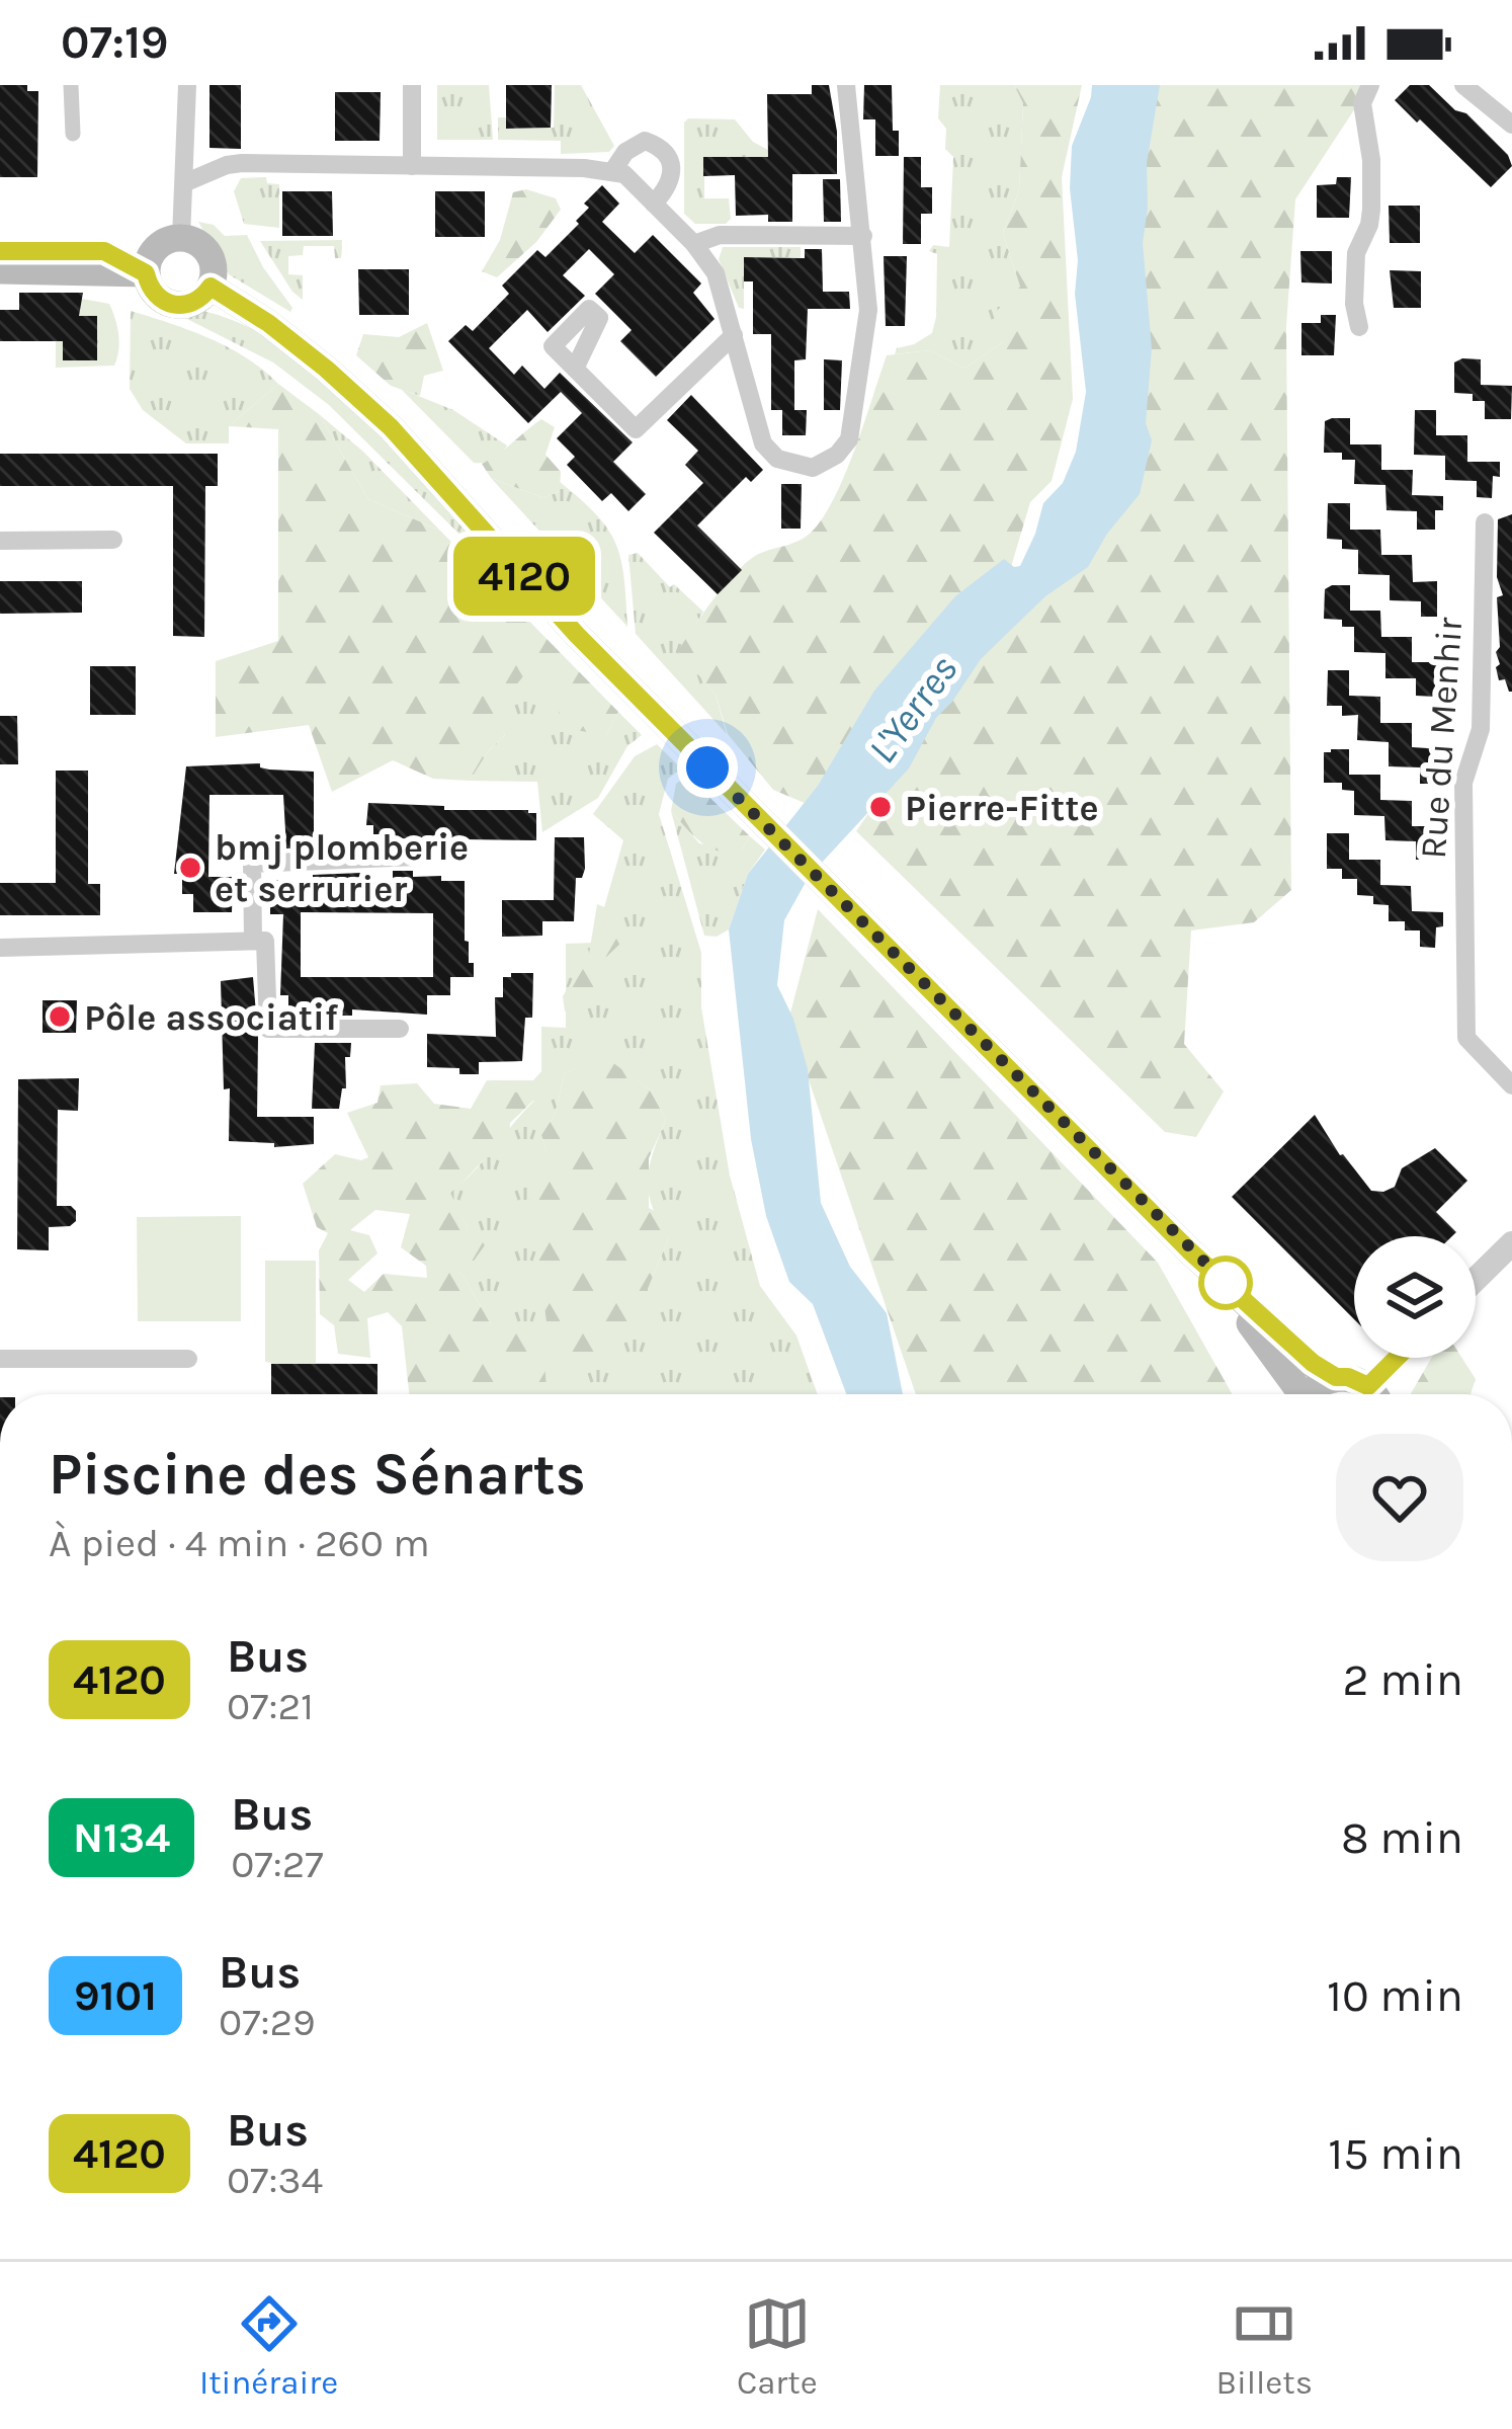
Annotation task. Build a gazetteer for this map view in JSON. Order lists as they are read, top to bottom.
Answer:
{
  "streets": {
    "street": ["Rue du Menhir"]
  },
  "water": ["L'Yerres"],
  "places": ["Pierre-Fitte", "bmj plomberie et serrurier", "Pôle associatif"],
  "lines": ["bus line 4120"],
  "page": {
    "status": "07:19",
    "on_map": "4120",
    "heading": ["Piscine des Sénarts", "À pied · 4 min · 260 m"],
    "list": [
      {
        "mark": "4120",
        "name": "Bus",
        "note": "07:21",
        "value": "2 min"
      },
      {
        "mark": "N134",
        "name": "Bus",
        "note": "07:27",
        "value": "8 min"
      },
      {
        "mark": "9101",
        "name": "Bus",
        "note": "07:29",
        "value": "10 min"
      },
      {
        "mark": "4120",
        "name": "Bus",
        "note": "07:34",
        "value": "15 min"
      }
    ],
    "tabs": ["Itinéraire", "Carte", "Billets"]
  }
}
